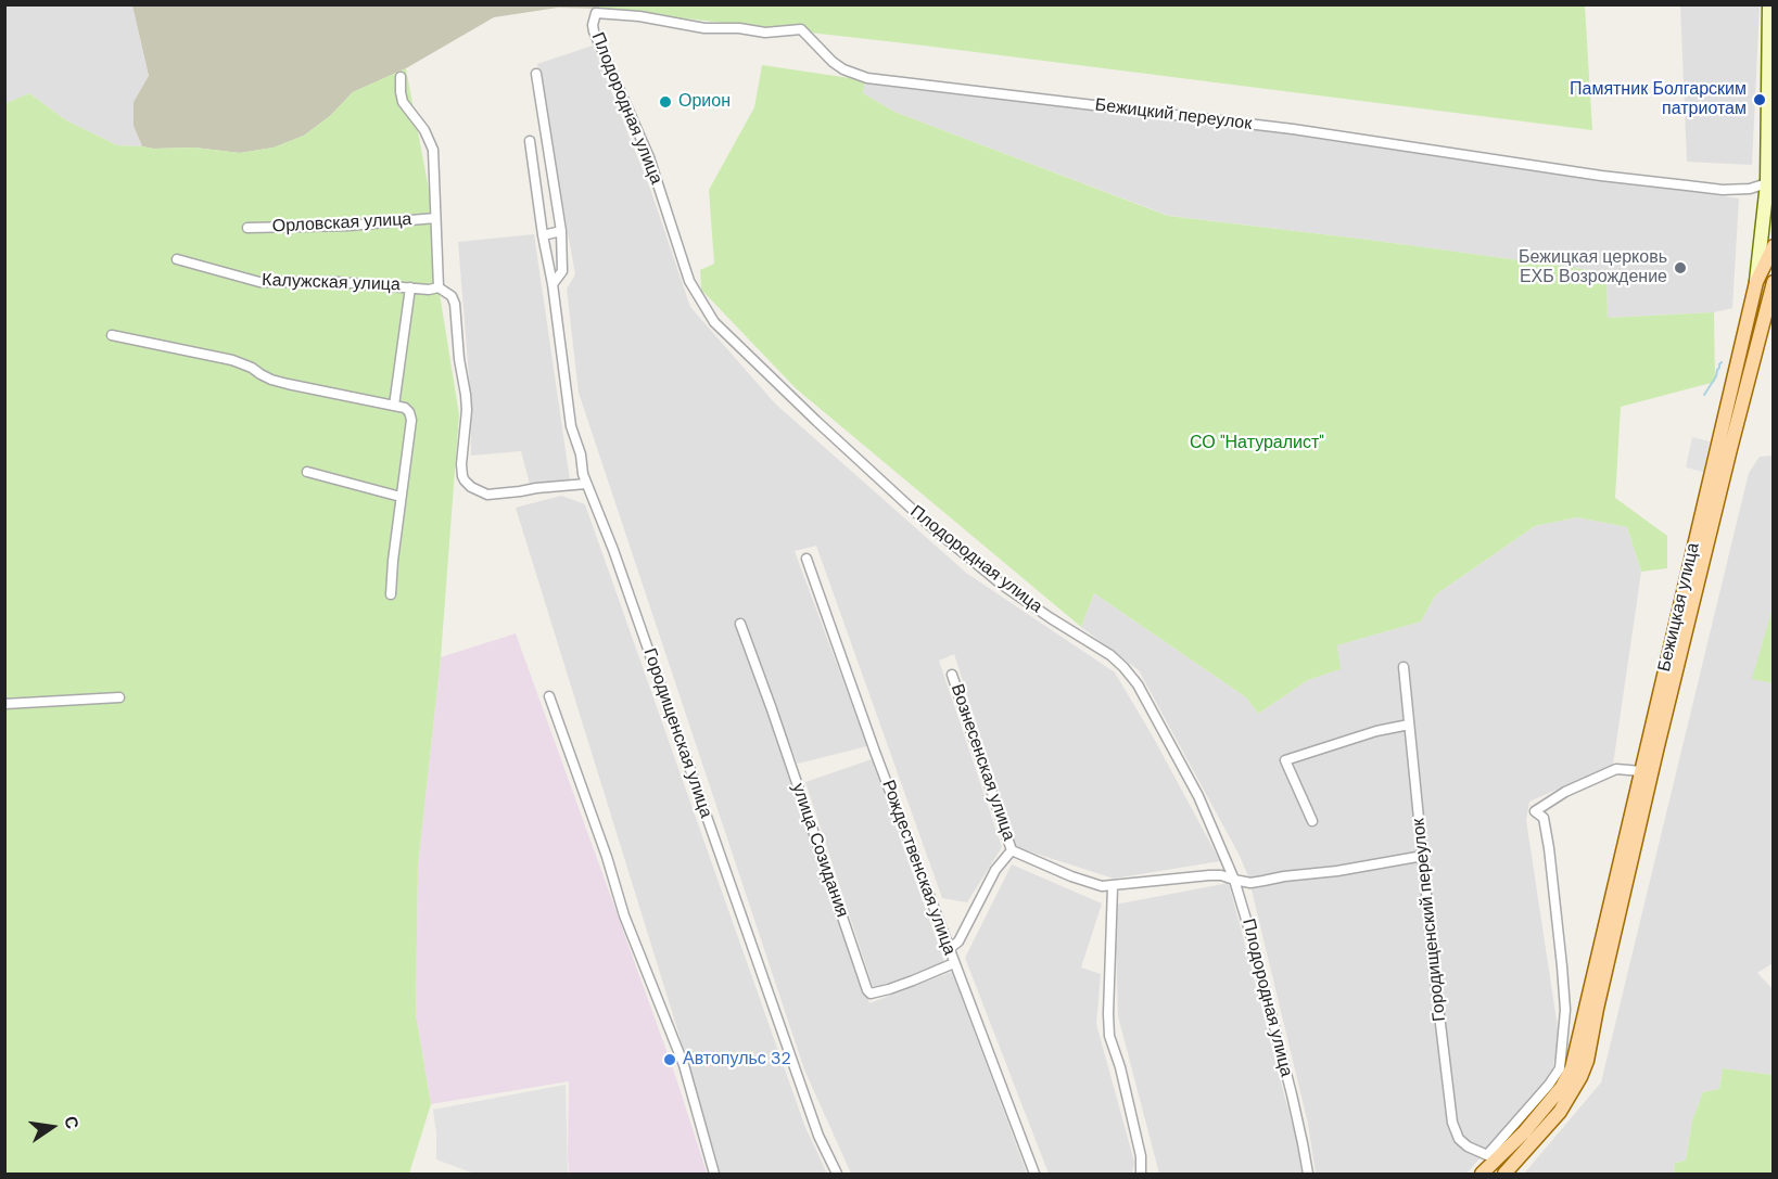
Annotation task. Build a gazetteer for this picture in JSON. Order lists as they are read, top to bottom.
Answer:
{
  "streets": {
    "main road": ["Бежицкая улица"],
    "street": [
      "Плодородная улица",
      "Бежицкий переулок",
      "Орловская улица",
      "Калужская улица",
      "Городищенская улица",
      "Вознесенская улица",
      "улица Созидания",
      "Рождественская улица",
      "Городищенский переулок"
    ]
  },
  "crossings": [
    ["Плодородная улица", "Бежицкий переулок"],
    ["Бежицкий переулок", "Бежицкая улица"],
    ["Бежицкая улица", "Городищенский переулок"],
    ["улица Созидания", "Рождественская улица"]
  ],
  "parks": ["СО \"Натуралист\""],
  "places": [
    "Памятник Болгарским патриотам",
    "Орион",
    "Бежицкая церковь ЕХБ Возрождение",
    "Автопульс 32"
  ],
  "north": "right"
}
